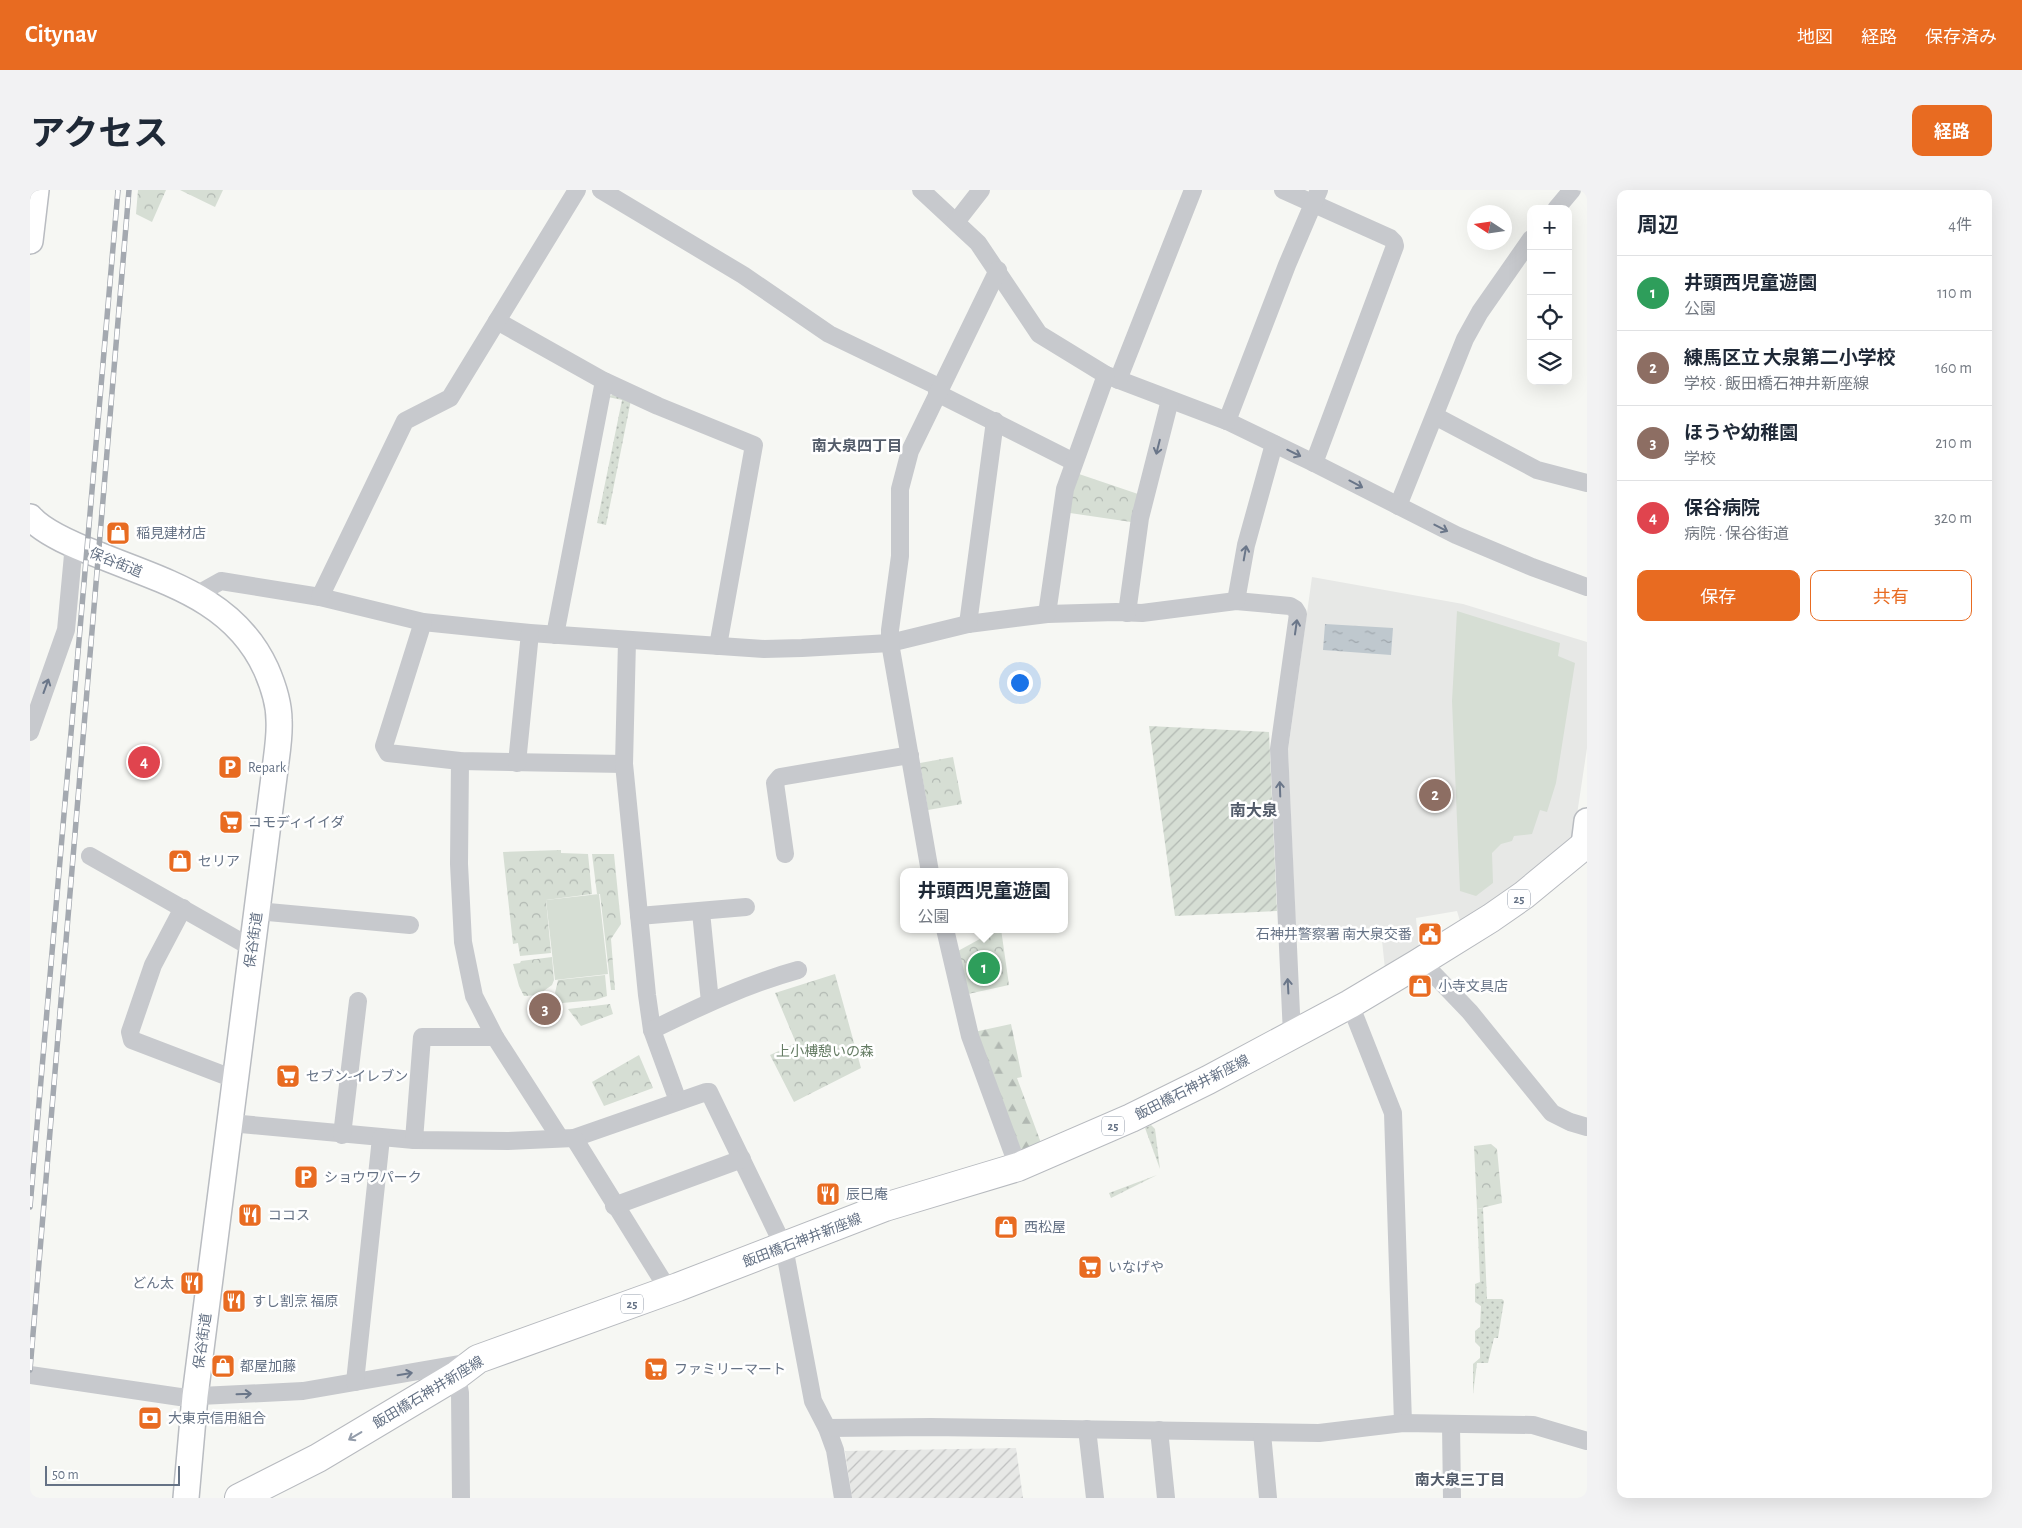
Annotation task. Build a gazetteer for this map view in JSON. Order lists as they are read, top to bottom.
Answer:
{
  "streets": {
    "main road": ["保谷街道", "25", "飯田橋石神井新座線"]
  },
  "crossings": [
    ["25", "飯田橋石神井新座線"]
  ],
  "districts": ["南大泉四丁目", "南大泉", "南大泉三丁目"],
  "parks": ["上小榑憩いの森"],
  "places": {
    "shop": [
      "稲見建材店",
      "セリア",
      "小寺文具店",
      "西松屋",
      "都屋加藤"
    ],
    "parking": ["Repark", "ショウワパーク"],
    "supermarket": [
      "コモディイイダ",
      "セブン-イレブン",
      "いなげや",
      "ファミリーマート"
    ],
    "public building": ["石神井警察署 南大泉交番"],
    "restaurant": [
      "辰巳庵",
      "ココス",
      "どん太",
      "すし割烹 福原"
    ],
    "bank": ["大東京信用組合"]
  },
  "scale_bar": "50 m",
  "north": "left",
  "page": {
    "header": "Citynav",
    "nav": ["地図", "経路", "保存済み"],
    "title": "アクセス",
    "buttons": [
      "経路",
      ["保存", "共有"]
    ],
    "heading": ["周辺", "4件"],
    "map_buttons": ["+", "−"],
    "list": [
      {
        "mark": "1",
        "name": "井頭西児童遊園",
        "note": "公園",
        "value": "110 m"
      },
      {
        "mark": "2",
        "name": "練馬区立 大泉第二小学校",
        "note": "学校 · 飯田橋石神井新座線",
        "value": "160 m"
      },
      {
        "mark": "3",
        "name": "ほうや幼稚園",
        "note": "学校",
        "value": "210 m"
      },
      {
        "mark": "4",
        "name": "保谷病院",
        "note": "病院 · 保谷街道",
        "value": "320 m"
      }
    ],
    "pins": [
      "4",
      "2",
      "1",
      "3"
    ],
    "popup": ["井頭西児童遊園", "公園"],
    "scale": "50 m"
  }
}
